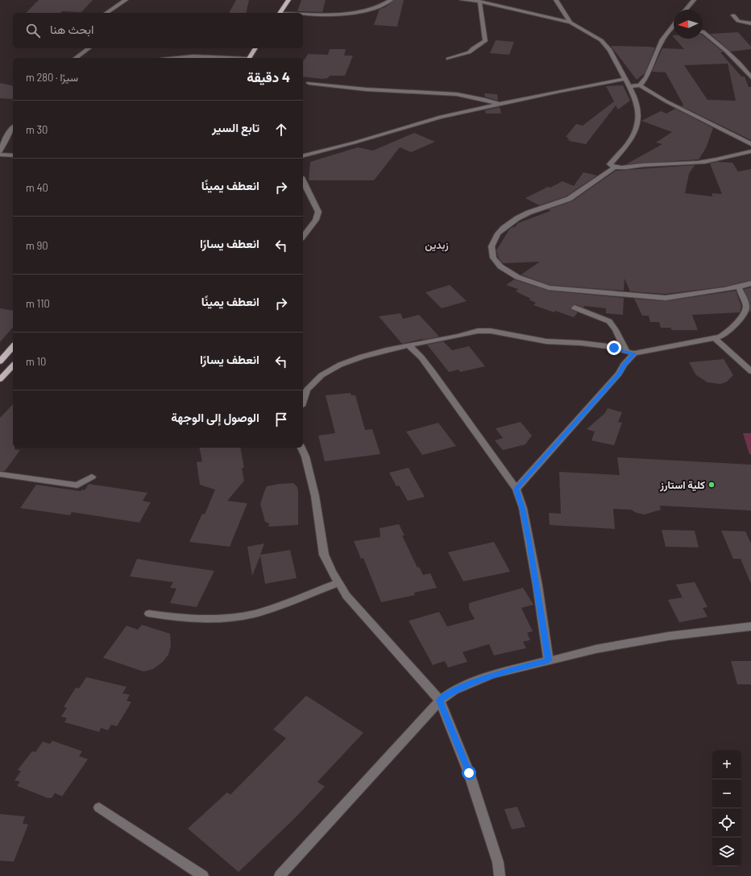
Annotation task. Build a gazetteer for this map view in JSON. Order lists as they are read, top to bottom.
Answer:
{
  "districts": ["زبدين"],
  "places": ["كلية استارز"],
  "north": "left",
  "page": {
    "search": "ابحث هنا",
    "heading": ["4 دقيقة", "سيرًا · 280 m"],
    "list": [
      ["تابع السير", "30 m"],
      ["انعطف يمينًا", "40 m"],
      ["انعطف يسارًا", "90 m"],
      ["انعطف يمينًا", "110 m"],
      ["انعطف يسارًا", "10 m"],
      "الوصول إلى الوجهة"
    ],
    "map_buttons": ["+", "−"]
  }
}
